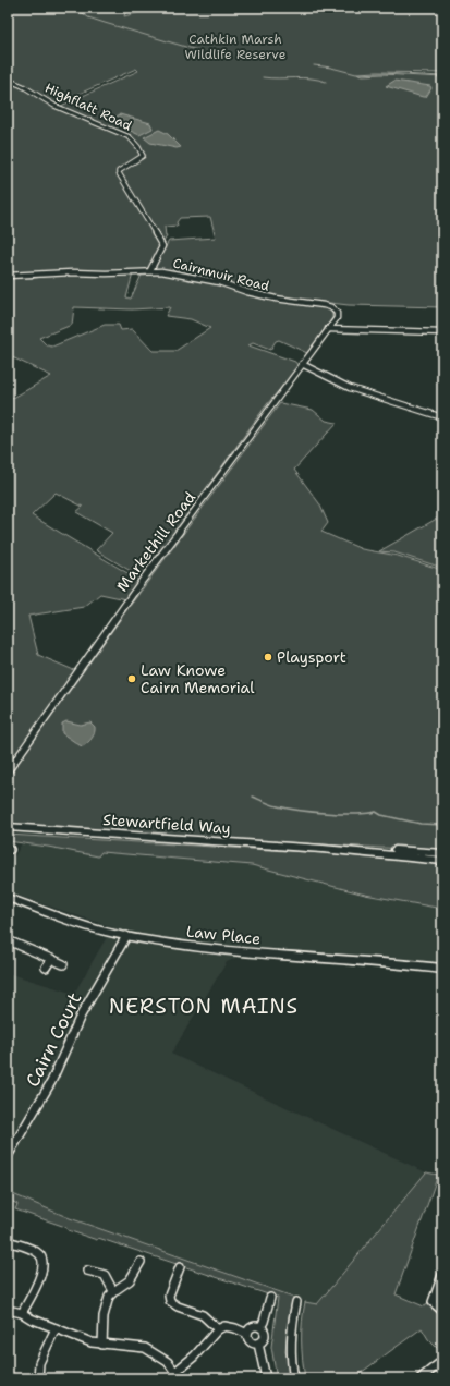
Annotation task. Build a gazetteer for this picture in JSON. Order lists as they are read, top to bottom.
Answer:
{
  "streets": {
    "street": [
      "Highflatt Road",
      "Cairnmuir Road",
      "Markethill Road",
      "Stewartfield Way",
      "Law Place",
      "Cairn Court"
    ]
  },
  "crossings": [
    ["Highflatt Road", "Cairnmuir Road"],
    ["Law Place", "Cairn Court"]
  ],
  "districts": ["NERSTON MAINS"],
  "parks": ["Cathkin Marsh Wildlife Reserve"],
  "places": ["Playsport", "Law Knowe Cairn Memorial"]
}
